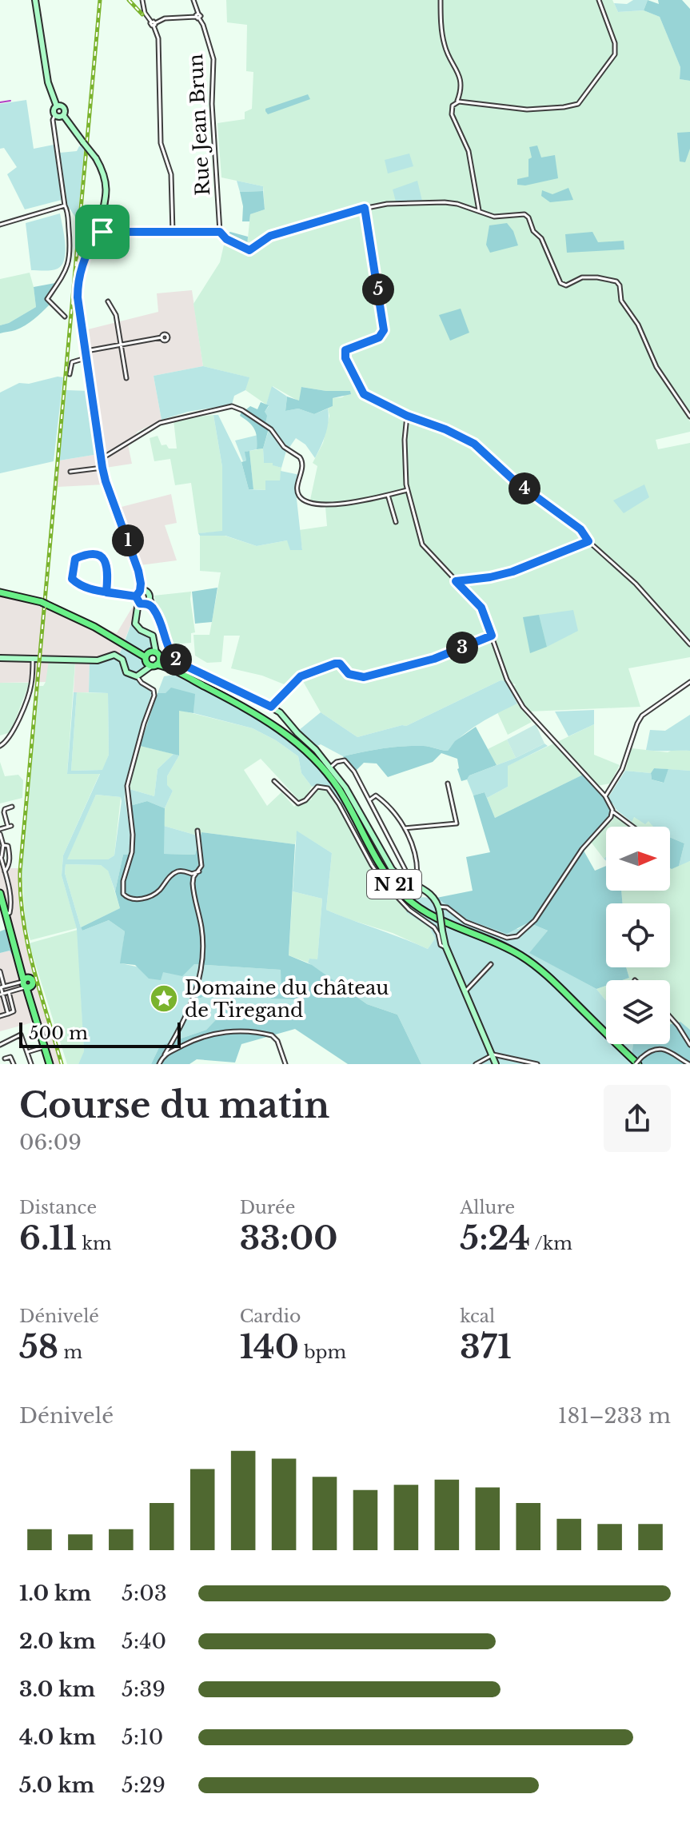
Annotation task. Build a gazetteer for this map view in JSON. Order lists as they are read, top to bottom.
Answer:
{
  "streets": {
    "main road": ["N 21"],
    "street": ["Rue Jean Brun"]
  },
  "places": {
    "place": ["Domaine du château de Tiregand"]
  },
  "scale_bar": "500 m",
  "north": "right",
  "page": {
    "pins": [
      "5",
      "4",
      "1",
      "3",
      "2"
    ],
    "scale": "500 m",
    "heading": ["Course du matin", "06:09"],
    "stats": [
      ["Distance", "6.11 km"],
      ["Durée", "33:00"],
      ["Allure", "5:24 /km"],
      ["Dénivelé", "58 m"],
      ["Cardio", "140 bpm"],
      ["kcal", "371"]
    ],
    "chart": ["Dénivelé", "181–233 m"],
    "list": [
      {
        "name": "1.0 km",
        "note": "5:03"
      },
      {
        "name": "2.0 km",
        "note": "5:40"
      },
      {
        "name": "3.0 km",
        "note": "5:39"
      },
      {
        "name": "4.0 km",
        "note": "5:10"
      },
      {
        "name": "5.0 km",
        "note": "5:29"
      }
    ]
  }
}
